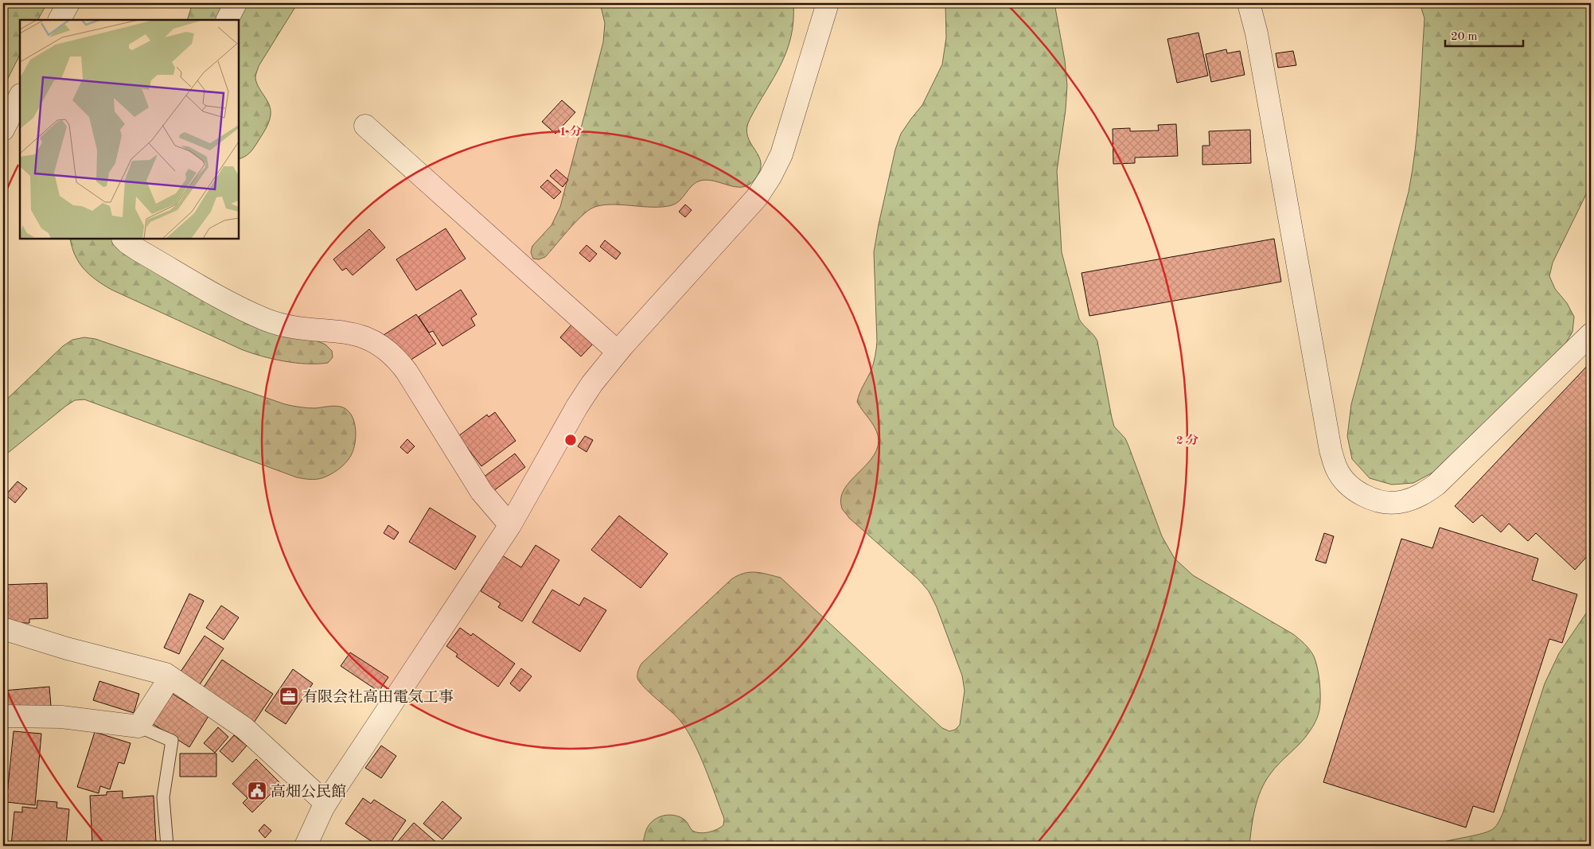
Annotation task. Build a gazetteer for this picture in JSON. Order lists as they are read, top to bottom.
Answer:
{
  "places": {
    "office": ["有限会社高田電気工事"],
    "public building": ["高畑公民館"]
  },
  "scale_bar": "20 m",
  "rings": ["1 分", "2 分"]
}
